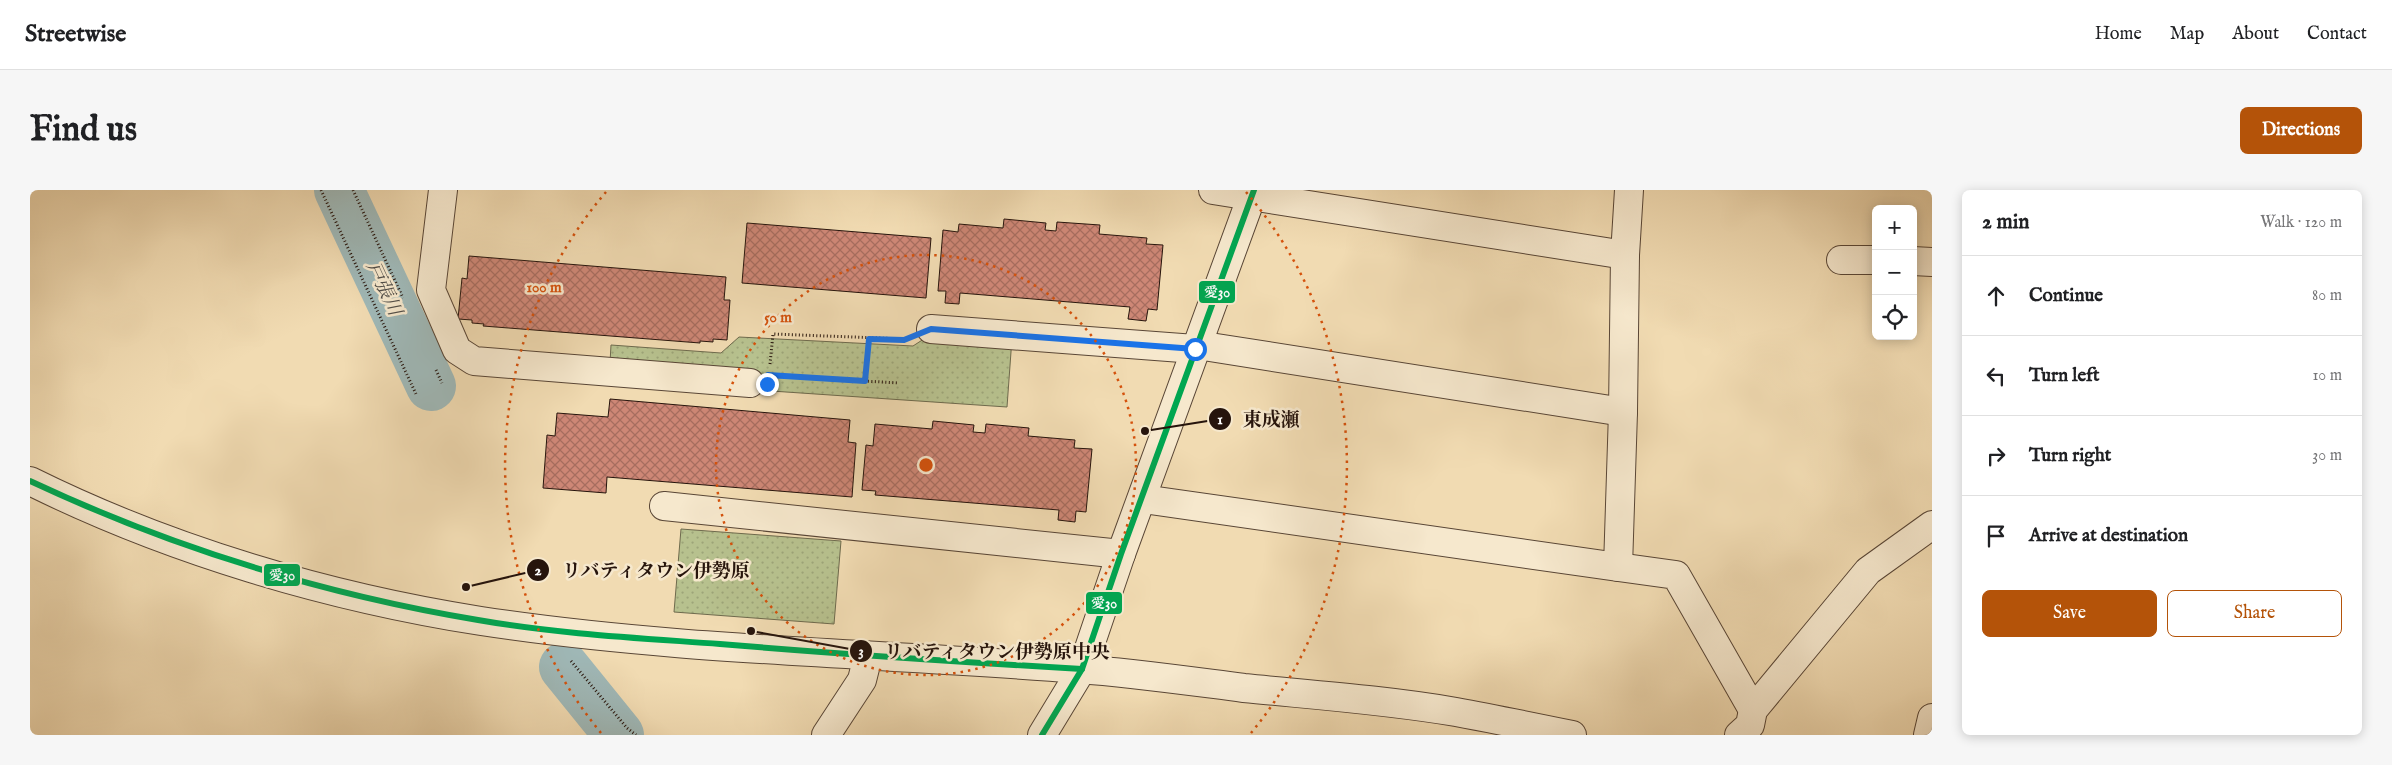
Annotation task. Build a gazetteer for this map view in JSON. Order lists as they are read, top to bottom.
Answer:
{
  "water": ["戸張川"],
  "places": ["東成瀬", "リバティタウン伊勢原", "リバティタウン伊勢原中央"],
  "lines": ["transit line 愛30"],
  "page": {
    "header": "Streetwise",
    "nav": [
      "Home",
      "Map",
      "About",
      "Contact"
    ],
    "buttons": [
      "Directions",
      ["Save", "Share"]
    ],
    "title": "Find us",
    "heading": ["2 min", "Walk · 120 m"],
    "map_buttons": ["+", "−"],
    "list": [
      ["Continue", "80 m"],
      ["Turn left", "10 m"],
      ["Turn right", "30 m"],
      "Arrive at destination"
    ]
  },
  "rings": ["100 m", "50 m"]
}
